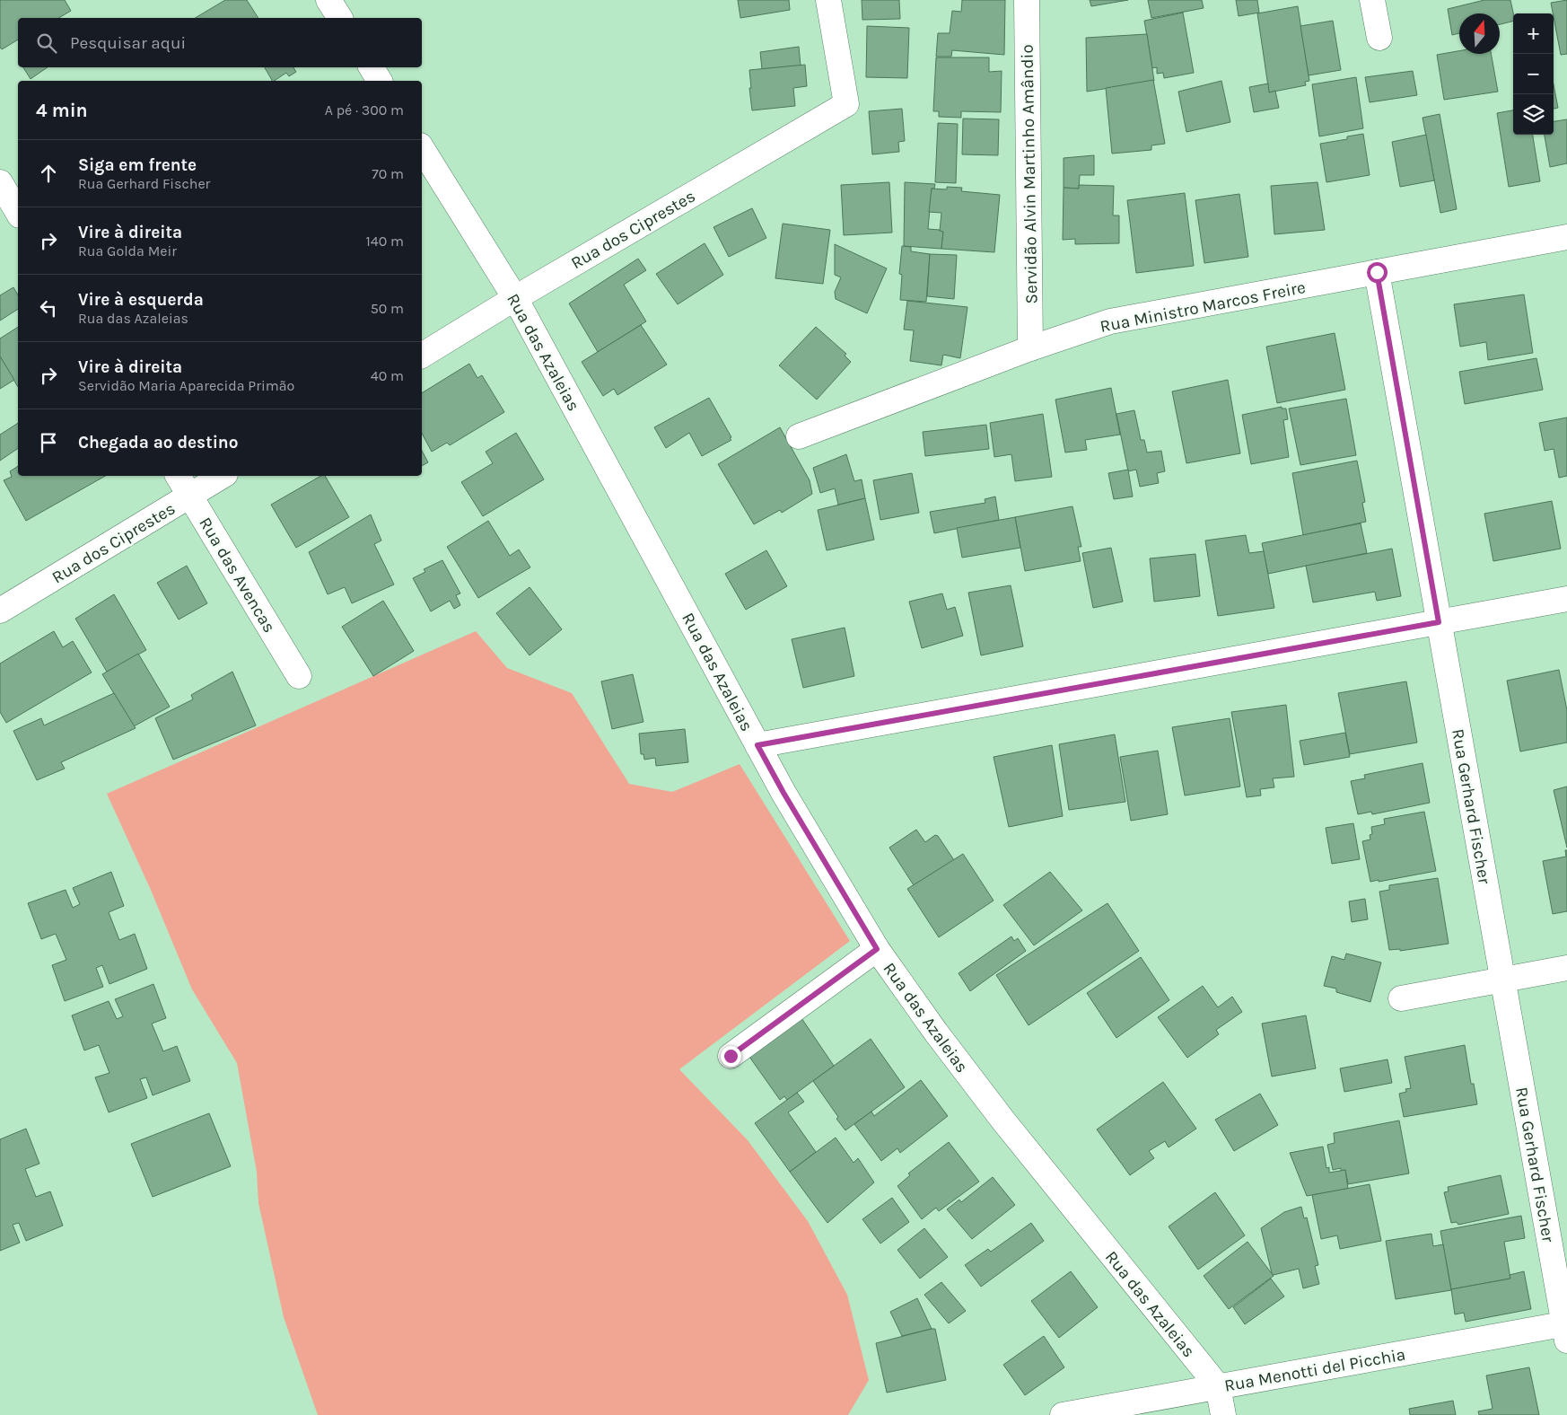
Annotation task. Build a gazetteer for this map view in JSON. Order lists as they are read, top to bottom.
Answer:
{
  "streets": {
    "street": [
      "Servidão Alvin Martinho Amândio",
      "Rua dos Ciprestes",
      "Rua Ministro Marcos Freire",
      "Rua das Azaleias",
      "Rua das Avencas",
      "Rua Gerhard Fischer",
      "Rua Menotti del Picchia"
    ]
  },
  "crossings": [
    ["Servidão Alvin Martinho Amândio", "Rua Ministro Marcos Freire"],
    ["Rua dos Ciprestes", "Rua das Azaleias"],
    ["Rua dos Ciprestes", "Rua das Avencas"],
    ["Rua Ministro Marcos Freire", "Rua Gerhard Fischer"],
    ["Rua das Azaleias", "Rua Menotti del Picchia"],
    ["Rua Gerhard Fischer", "Rua Menotti del Picchia"]
  ],
  "north": "top",
  "page": {
    "map_buttons": ["+", "−"],
    "search": "Pesquisar aqui",
    "heading": ["4 min", "A pé · 300 m"],
    "list": [
      ["Siga em frente", "Rua Gerhard Fischer", "70 m"],
      ["Vire à direita", "Rua Golda Meir", "140 m"],
      ["Vire à esquerda", "Rua das Azaleias", "50 m"],
      ["Vire à direita", "Servidão Maria Aparecida Primão", "40 m"],
      "Chegada ao destino"
    ]
  }
}
